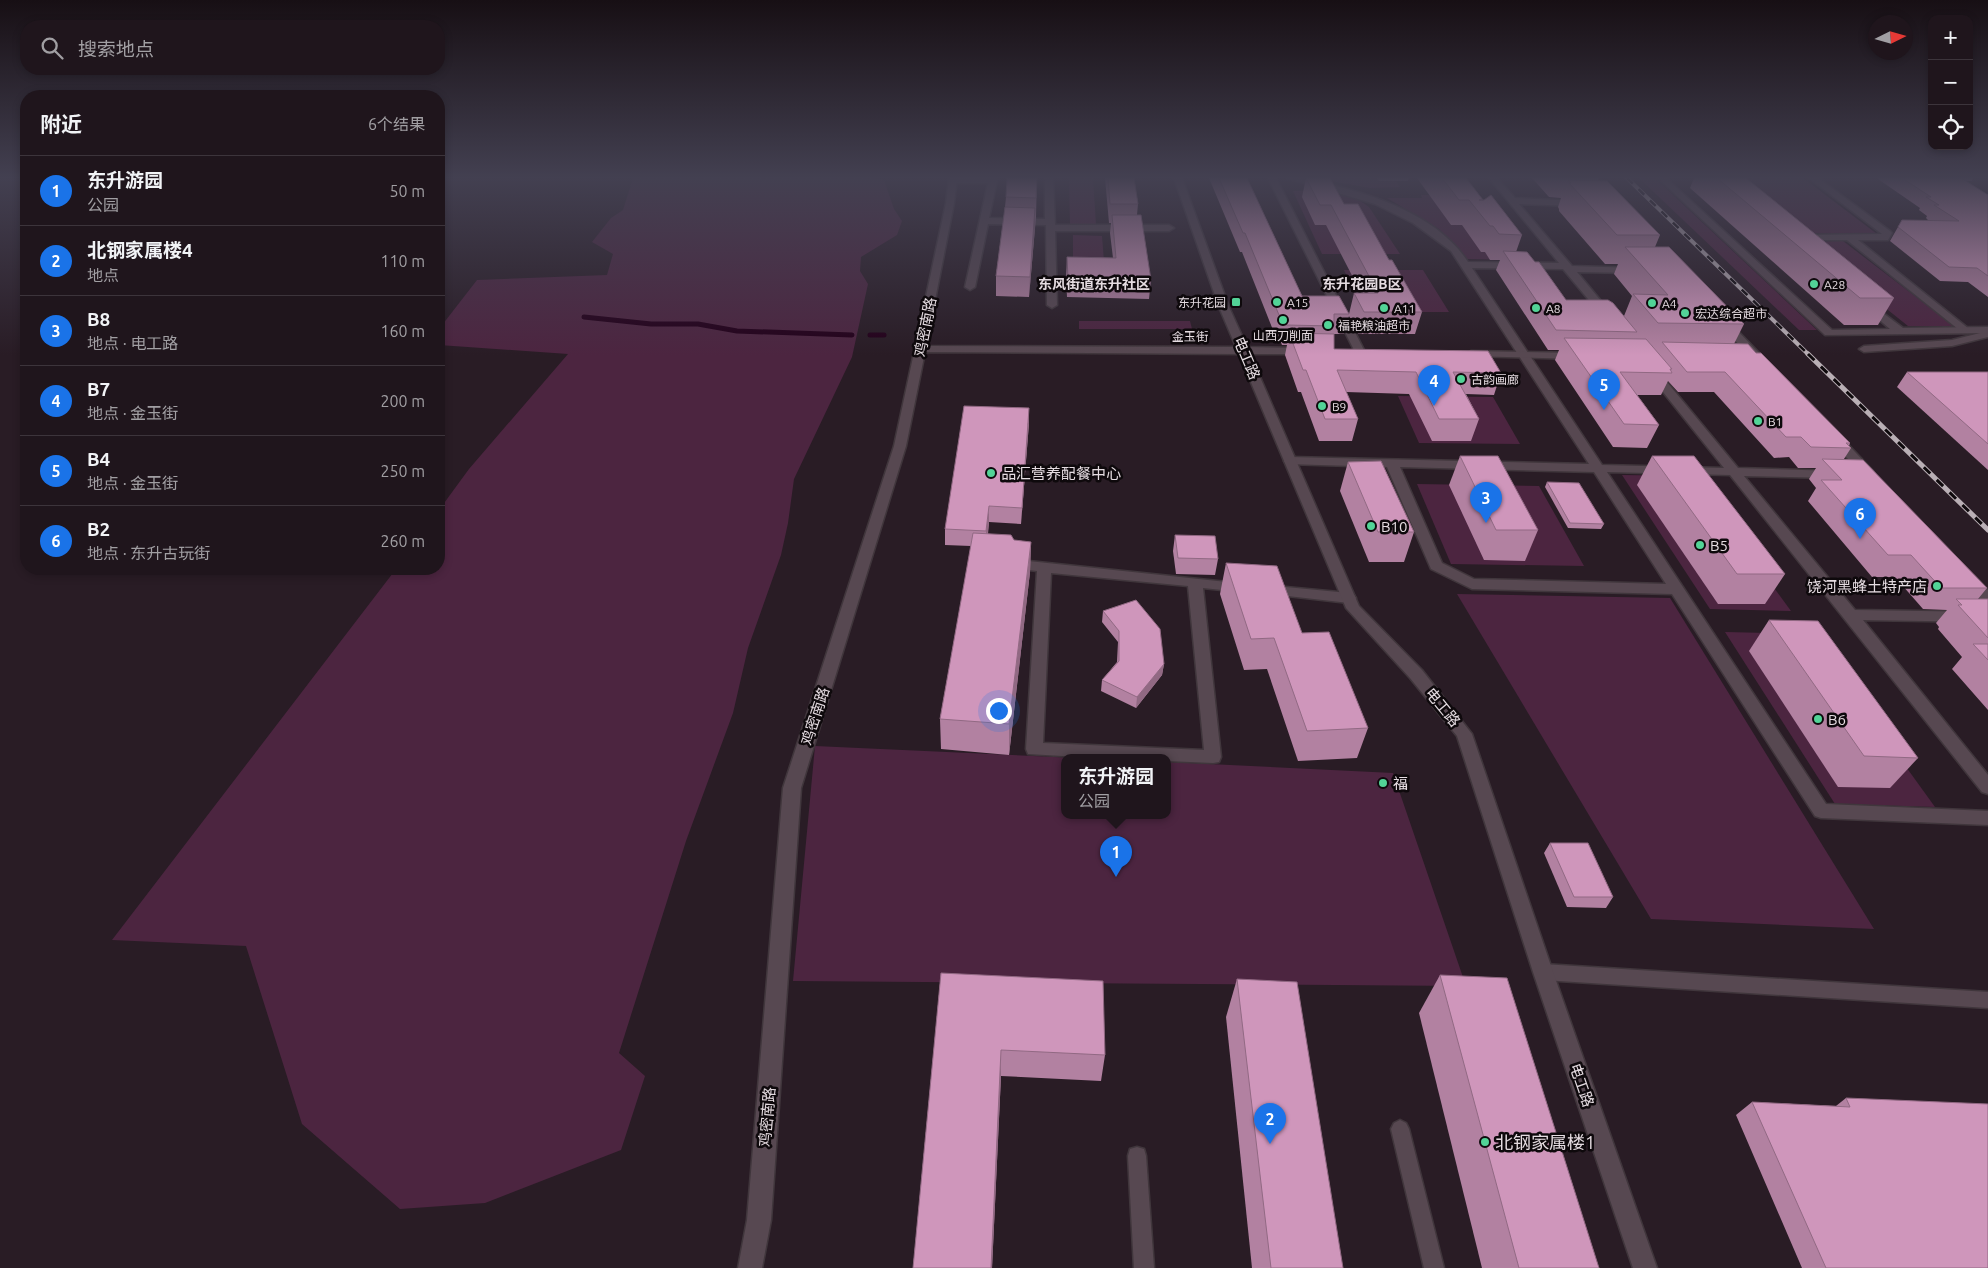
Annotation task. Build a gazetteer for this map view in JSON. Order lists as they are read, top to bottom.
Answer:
{
  "streets": {
    "street": ["鸡密南路", "金玉街", "电工路"]
  },
  "crossings": [
    ["鸡密南路", "金玉街"],
    ["金玉街", "电工路"]
  ],
  "districts": ["东风街道东升社区", "东升花园B区"],
  "places": {
    "other": [
      "A28",
      "A15",
      "A4",
      "A11",
      "A8",
      "宏达综合超市",
      "山西刀削面",
      "福艳粮油超市",
      "古韵画廊",
      "B9",
      "B1",
      "品汇营养配餐中心",
      "B10",
      "B5",
      "饶河黑蜂土特产店",
      "B6",
      "福",
      "北钢家属楼1"
    ],
    "transit": ["东升花园"]
  },
  "north": "right",
  "page": {
    "map_buttons": ["+", "−"],
    "search": "搜索地点",
    "heading": ["附近", "6个结果"],
    "list": [
      {
        "mark": "1",
        "name": "东升游园",
        "note": "公园",
        "value": "50 m"
      },
      {
        "mark": "2",
        "name": "北钢家属楼4",
        "note": "地点",
        "value": "110 m"
      },
      {
        "mark": "3",
        "name": "B8",
        "note": "地点 · 电工路",
        "value": "160 m"
      },
      {
        "mark": "4",
        "name": "B7",
        "note": "地点 · 金玉街",
        "value": "200 m"
      },
      {
        "mark": "5",
        "name": "B4",
        "note": "地点 · 金玉街",
        "value": "250 m"
      },
      {
        "mark": "6",
        "name": "B2",
        "note": "地点 · 东升古玩街",
        "value": "260 m"
      }
    ],
    "pins": [
      "4",
      "5",
      "3",
      "6",
      "1",
      "2"
    ],
    "popup": ["东升游园", "公园"]
  }
}
